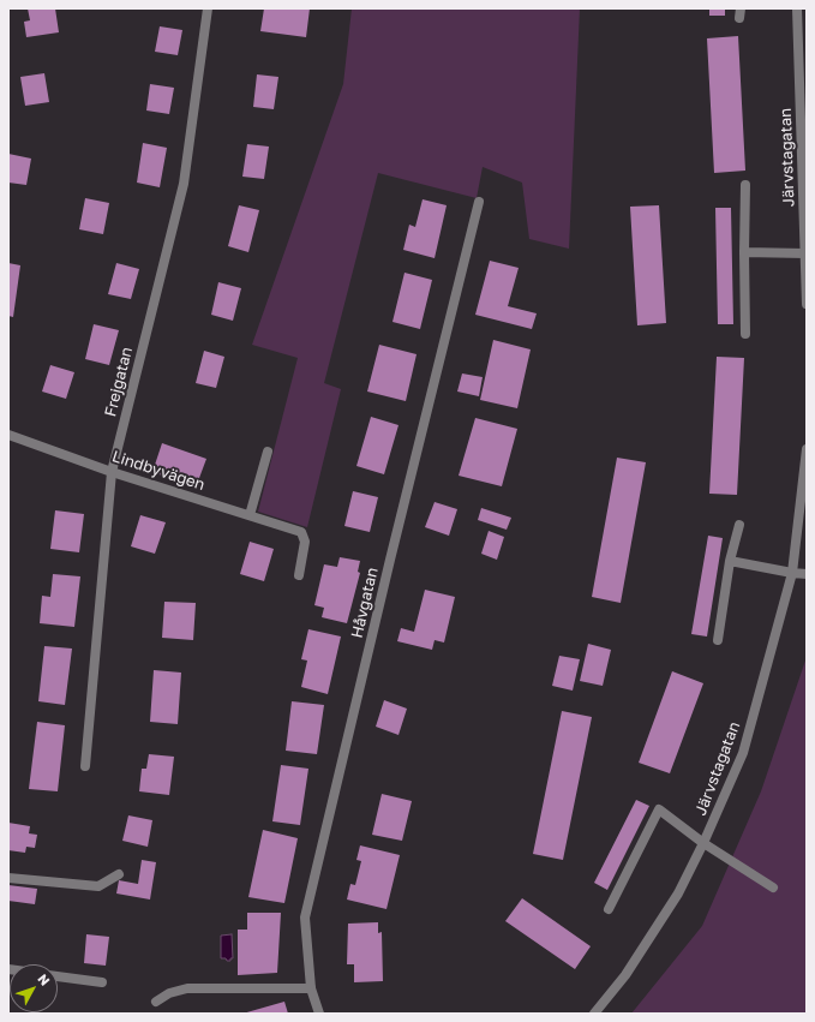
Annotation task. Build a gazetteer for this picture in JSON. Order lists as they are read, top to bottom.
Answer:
{
  "streets": {
    "street": [
      "Järvstagatan",
      "Frejgatan",
      "Lindbyvägen",
      "Håvgatan"
    ]
  },
  "crossings": [
    ["Frejgatan", "Lindbyvägen"]
  ],
  "north": "top right"
}
